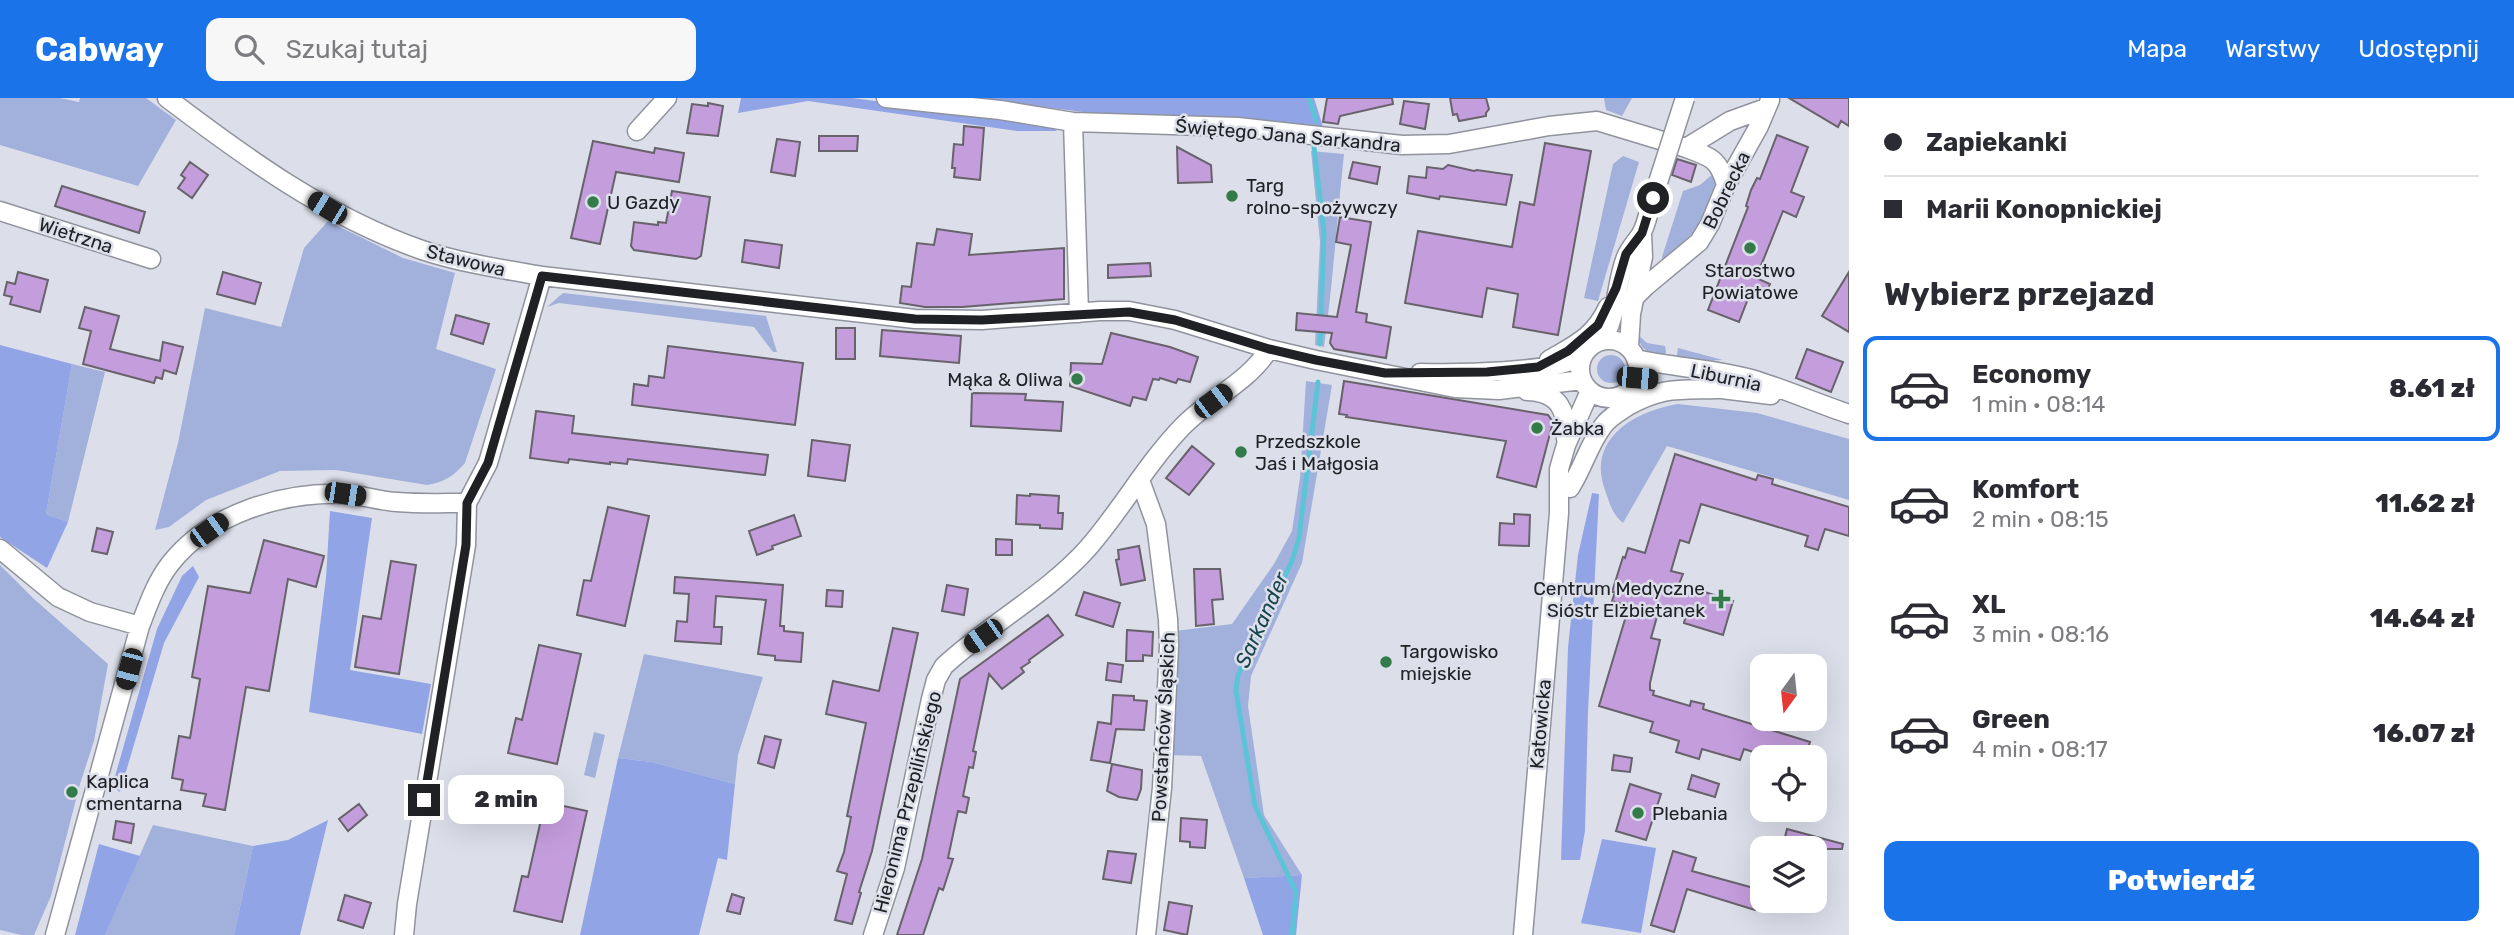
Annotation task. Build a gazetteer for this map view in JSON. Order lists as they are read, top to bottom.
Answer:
{
  "streets": {
    "street": [
      "Świętego Jana Sarkandra",
      "Bobrecka",
      "Wietrzna",
      "Stawowa",
      "Liburnia",
      "Katowicka",
      "Powstańców Śląskich",
      "Hieronima Przepilińskiego"
    ]
  },
  "crossings": [
    ["Świętego Jana Sarkandra", "Bobrecka"],
    ["Stawowa", "Liburnia"],
    ["Stawowa", "Katowicka"],
    ["Stawowa", "Hieronima Przepilińskiego"],
    ["Liburnia", "Katowicka"],
    ["Powstańców Śląskich", "Hieronima Przepilińskiego"]
  ],
  "water": ["Sarkander"],
  "places": {
    "other": [
      "Targ rolno-spożywczy",
      "U Gazdy",
      "Starostwo Powiatowe",
      "Mąka & Oliwa",
      "Żabka",
      "Przedszkole Jaś i Małgosia",
      "Targowisko miejskie",
      "Kaplica cmentarna",
      "Plebania"
    ],
    "health": ["Centrum Medyczne Sióstr Elżbietanek"]
  },
  "north": "bottom",
  "page": {
    "header": "Cabway",
    "search": "Szukaj tutaj",
    "nav": ["Mapa", "Warstwy", "Udostępnij"],
    "banner": ["Zapiekanki", "Marii Konopnickiej"],
    "heading": "Wybierz przejazd",
    "list": [
      {
        "name": "Economy",
        "note": "1 min · 08:14",
        "value": "8.61 zł"
      },
      {
        "name": "Komfort",
        "note": "2 min · 08:15",
        "value": "11.62 zł"
      },
      {
        "name": "XL",
        "note": "3 min · 08:16",
        "value": "14.64 zł"
      },
      {
        "name": "Green",
        "note": "4 min · 08:17",
        "value": "16.07 zł"
      }
    ],
    "bubble": "2 min",
    "buttons": "Potwierdź"
  }
}
